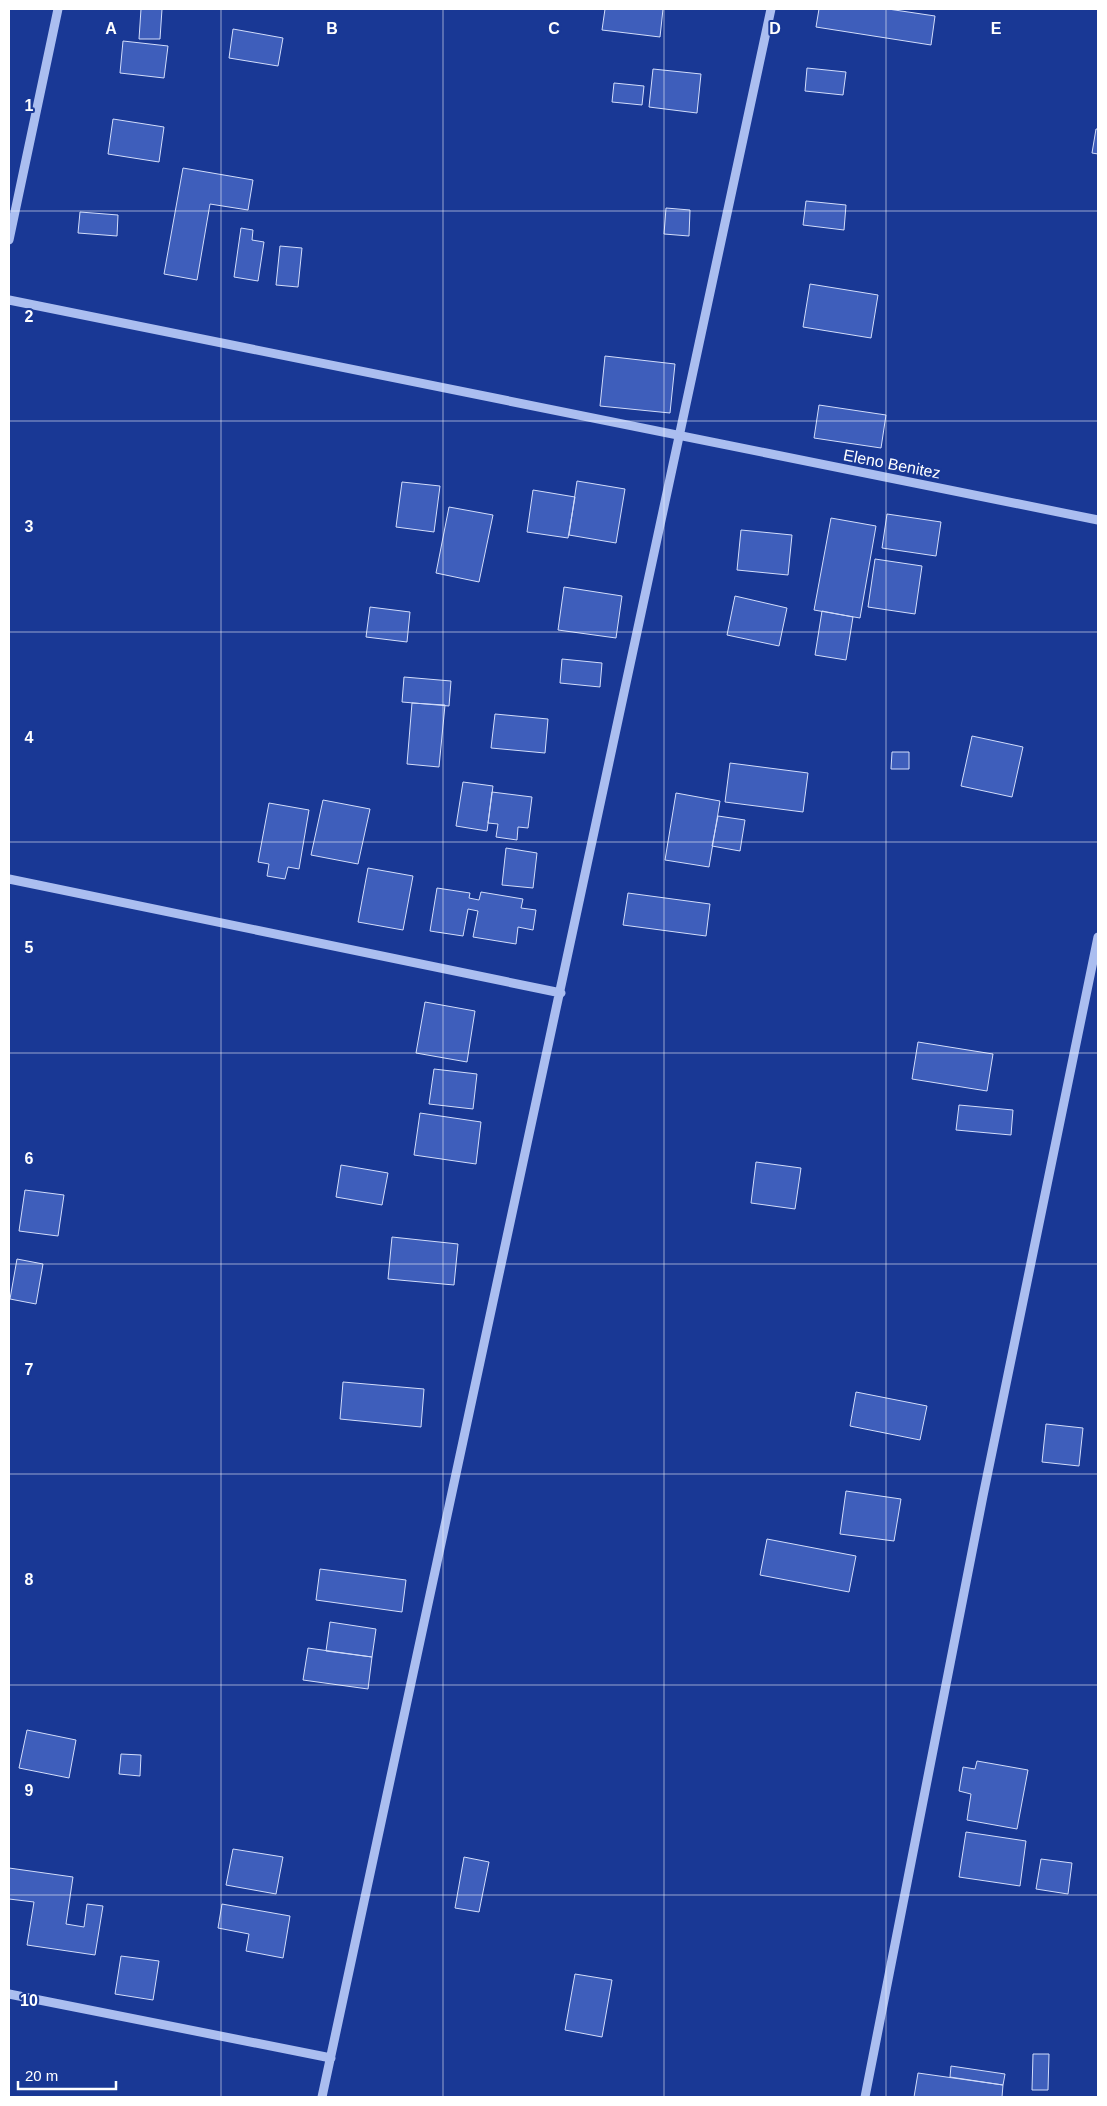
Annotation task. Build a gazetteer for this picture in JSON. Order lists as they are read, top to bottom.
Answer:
{
  "streets": {
    "street": ["Eleno Benitez"]
  },
  "scale_bar": "20 m",
  "grid": {
    "columns": [
      "A",
      "B",
      "C",
      "D",
      "E"
    ],
    "rows": [
      "1",
      "2",
      "3",
      "4",
      "5",
      "6",
      "7",
      "8",
      "9",
      "10"
    ]
  }
}
